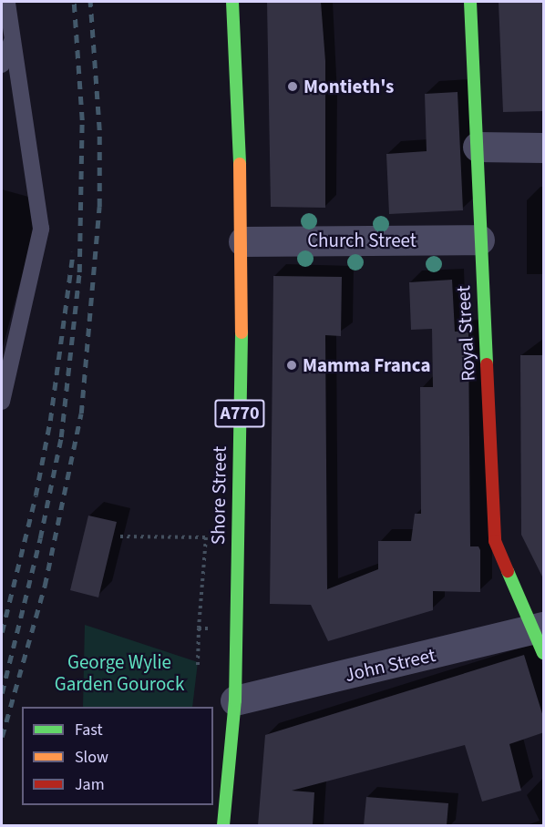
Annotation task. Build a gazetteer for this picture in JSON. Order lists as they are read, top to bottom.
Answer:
{
  "streets": {
    "main road": ["Royal Street", "A770", "Shore Street"],
    "street": ["Church Street", "John Street"]
  },
  "crossings": [
    ["Church Street", "Royal Street"],
    ["Church Street", "Shore Street"],
    ["Royal Street", "John Street"],
    ["Shore Street", "John Street"]
  ],
  "parks": ["George Wylie Garden Gourock"],
  "places": ["Montieth's", "Mamma Franca"],
  "legend": ["Fast", "Slow", "Jam"]
}
